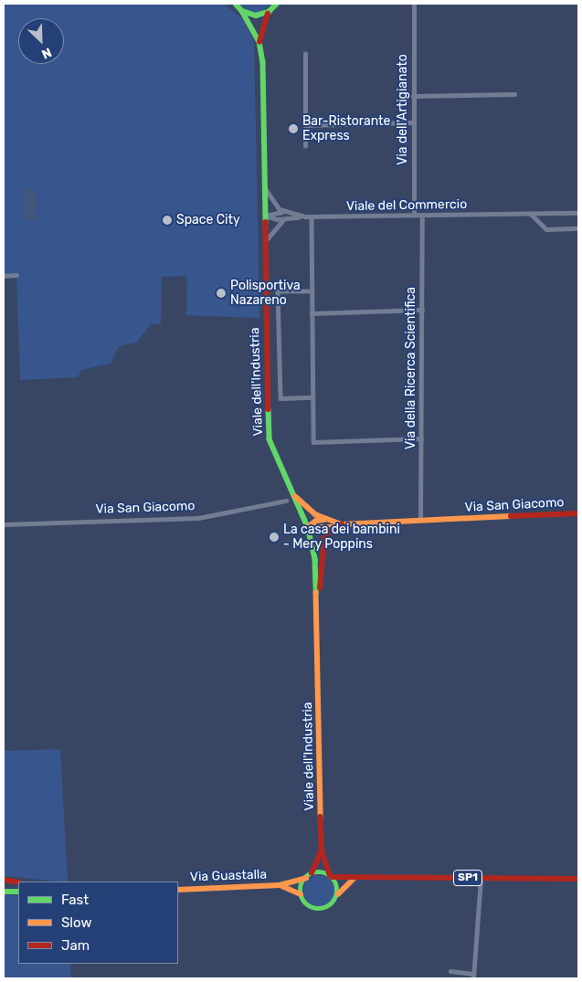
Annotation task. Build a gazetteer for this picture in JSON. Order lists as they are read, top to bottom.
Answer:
{
  "streets": {
    "street": [
      "Via dell'Artigianato",
      "Viale del Commercio",
      "Via della Ricerca Scientifica",
      "Viale dell'Industria",
      "Via San Giacomo",
      "Via Guastalla",
      "SP1"
    ]
  },
  "crossings": [
    ["Via dell'Artigianato", "Viale del Commercio"],
    ["Viale del Commercio", "Via della Ricerca Scientifica"],
    ["Via della Ricerca Scientifica", "Via San Giacomo"],
    ["Viale dell'Industria", "Via San Giacomo"],
    ["Viale dell'Industria", "Via Guastalla"],
    ["Viale dell'Industria", "SP1"],
    ["Via Guastalla", "SP1"]
  ],
  "places": [
    "Bar-Ristorante Express",
    "Space City",
    "Polisportiva Nazareno",
    "La casa dei bambini - Mery Poppins"
  ],
  "legend": ["Fast", "Slow", "Jam"],
  "north": "bottom right"
}
